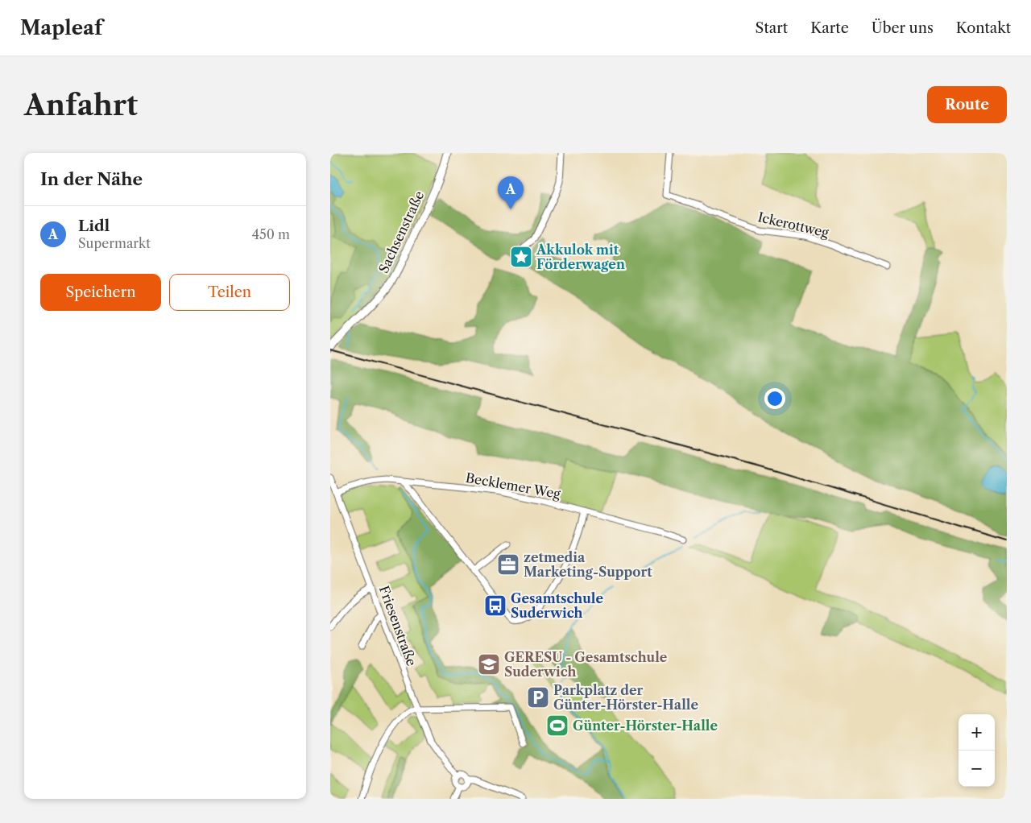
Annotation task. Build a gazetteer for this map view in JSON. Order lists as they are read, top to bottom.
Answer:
{
  "streets": {
    "street": [
      "Ickerottweg",
      "Sachsenstraße",
      "Becklemer Weg",
      "Friesenstraße"
    ]
  },
  "crossings": [
    ["Becklemer Weg", "Friesenstraße"]
  ],
  "places": {
    "place": ["Akkulok mit Förderwagen"],
    "office": ["zetmedia Marketing-Support"],
    "bus stop": ["Gesamtschule Suderwich"],
    "school or university": ["GERESU - Gesamtschule Suderwich"],
    "parking": ["Parkplatz der Günter-Hörster-Halle"],
    "sports": ["Günter-Hörster-Halle"]
  },
  "page": {
    "header": "Mapleaf",
    "nav": [
      "Start",
      "Karte",
      "Über uns",
      "Kontakt"
    ],
    "buttons": [
      "Route",
      ["Speichern", "Teilen"]
    ],
    "title": "Anfahrt",
    "heading": "In der Nähe",
    "pins": "A",
    "list": [
      {
        "mark": "A",
        "name": "Lidl",
        "note": "Supermarkt",
        "value": "450 m"
      }
    ],
    "map_buttons": ["+", "−"]
  }
}
